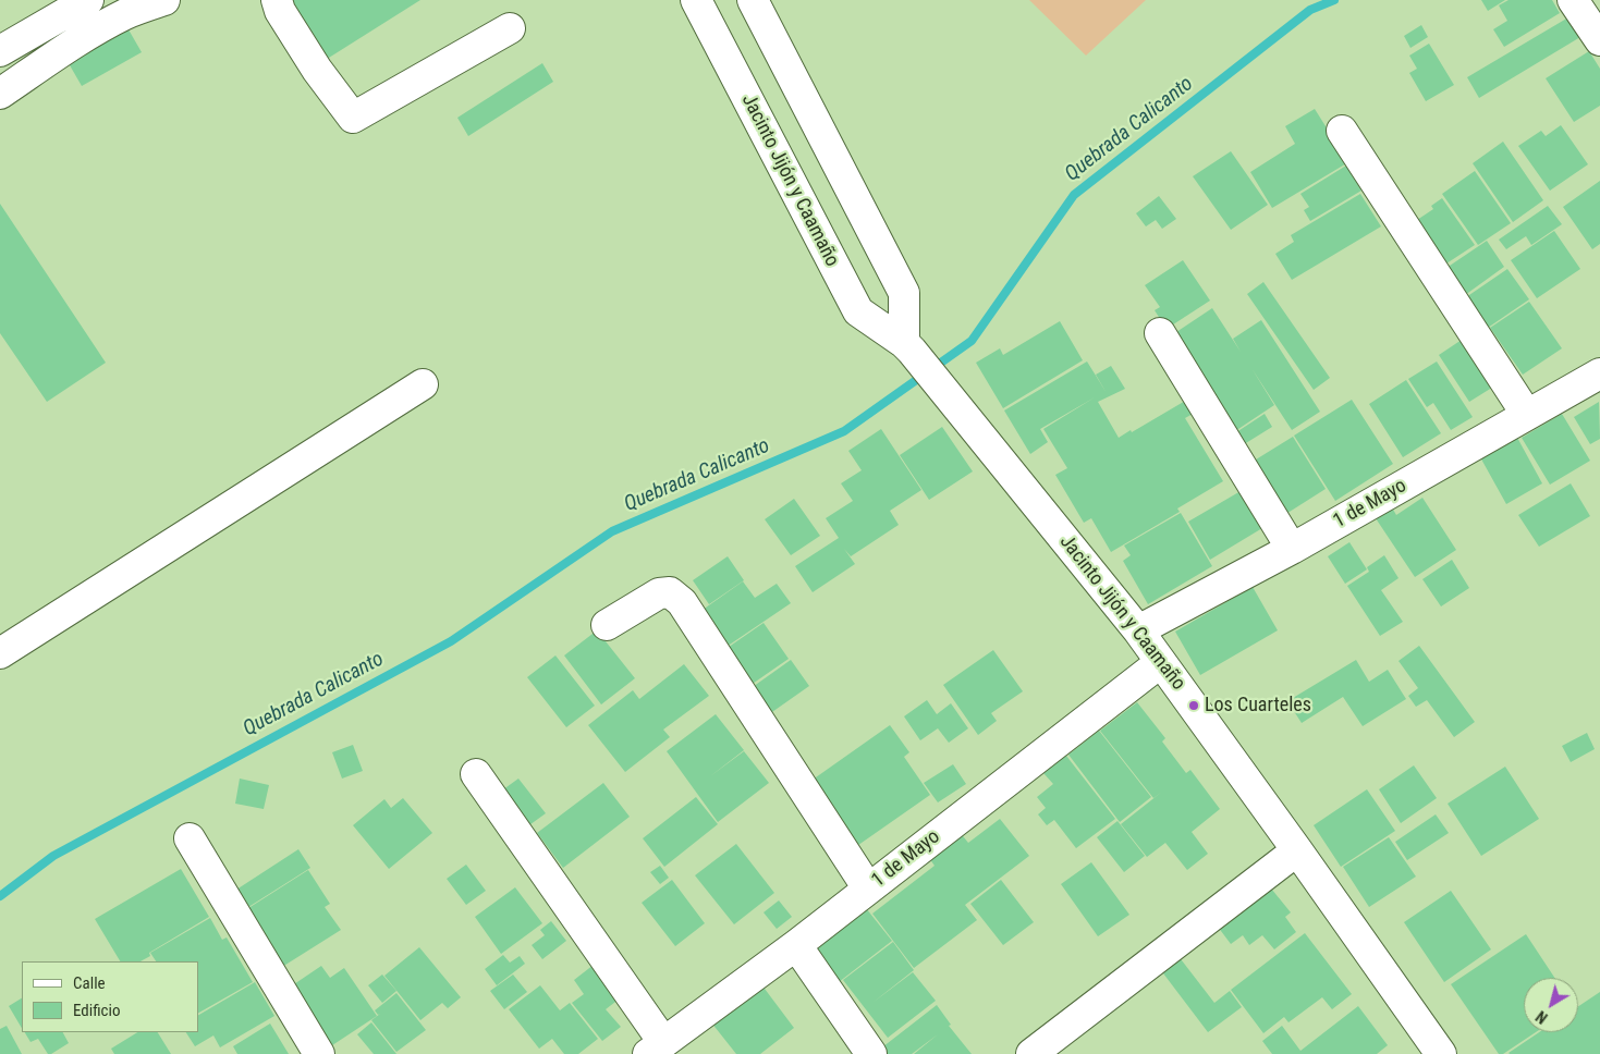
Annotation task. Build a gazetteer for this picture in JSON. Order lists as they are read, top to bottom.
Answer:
{
  "streets": {
    "street": ["Jacinto Jijón y Caamaño", "1 de Mayo"]
  },
  "crossings": [
    ["Jacinto Jijón y Caamaño", "1 de Mayo"]
  ],
  "water": ["Quebrada Calicanto"],
  "places": ["Los Cuarteles"],
  "legend": ["Calle", "Edificio"],
  "north": "bottom left"
}
